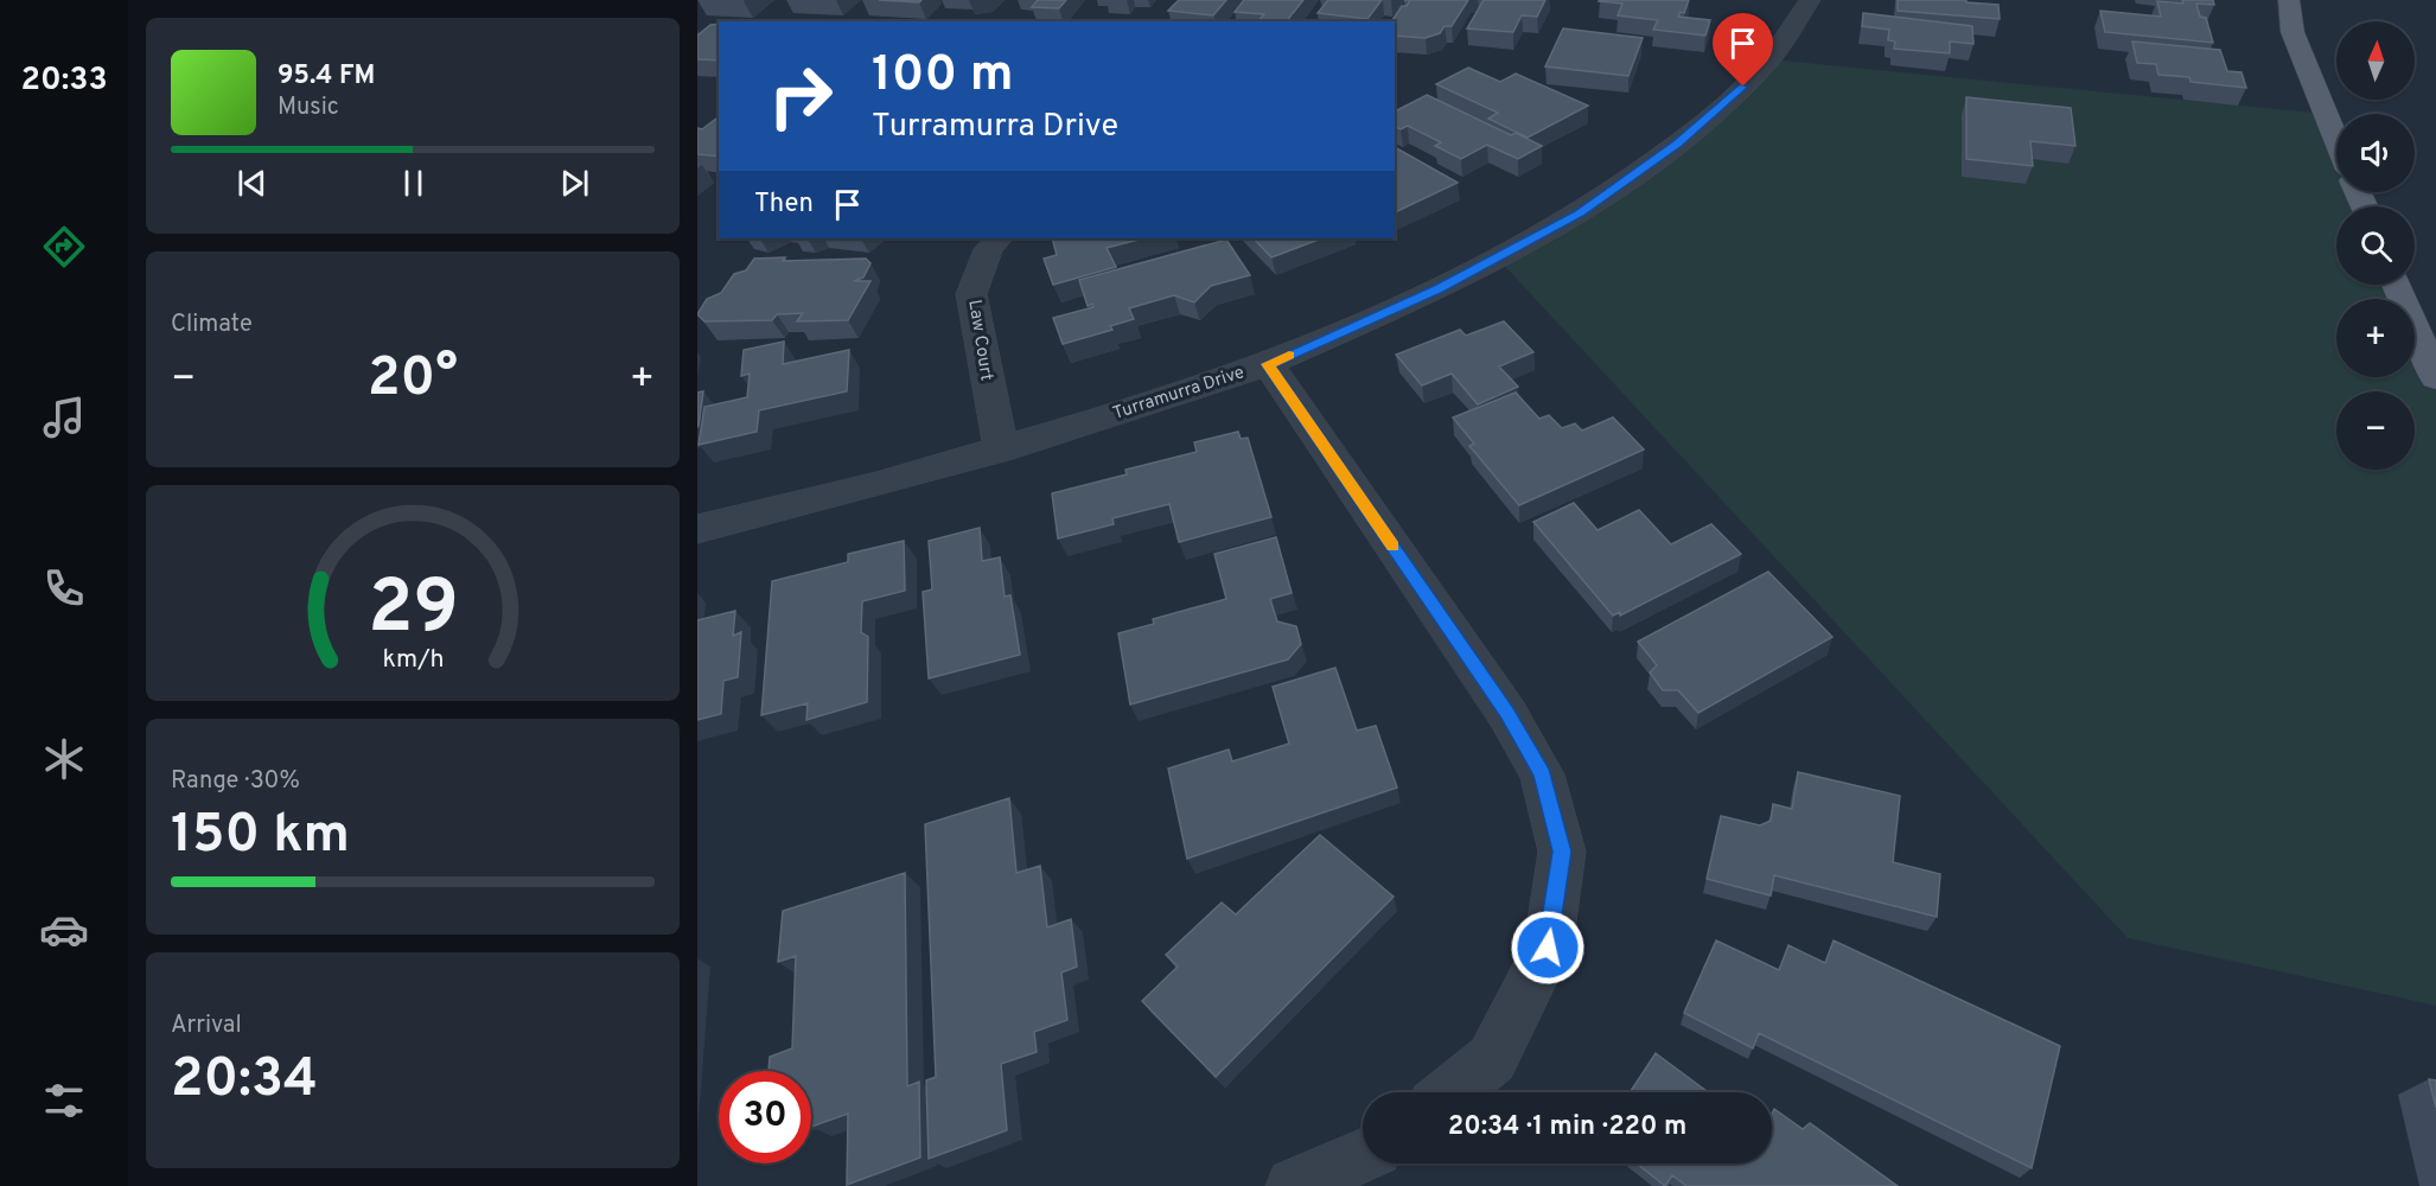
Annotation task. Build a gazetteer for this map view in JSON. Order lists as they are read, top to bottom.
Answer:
{
  "streets": {
    "street": ["Law Court", "Turramurra Drive"]
  },
  "crossings": [
    ["Law Court", "Turramurra Drive"]
  ],
  "north": "top",
  "page": {
    "tabs": "20:33",
    "map_buttons": ["+", "−"],
    "turn": ["100 m", "Turramurra Drive"],
    "song": ["95.4 FM", "Music"],
    "then": "Then",
    "tile": [
      "Climate",
      ["Range · 30%", "150 km"],
      ["Arrival", "20:34"]
    ],
    "heat": ["−", "20°", "+"],
    "limit": "30",
    "trip": "20:34 · 1 min · 220 m",
    "gauge": ["29", "km/h"]
  }
}
